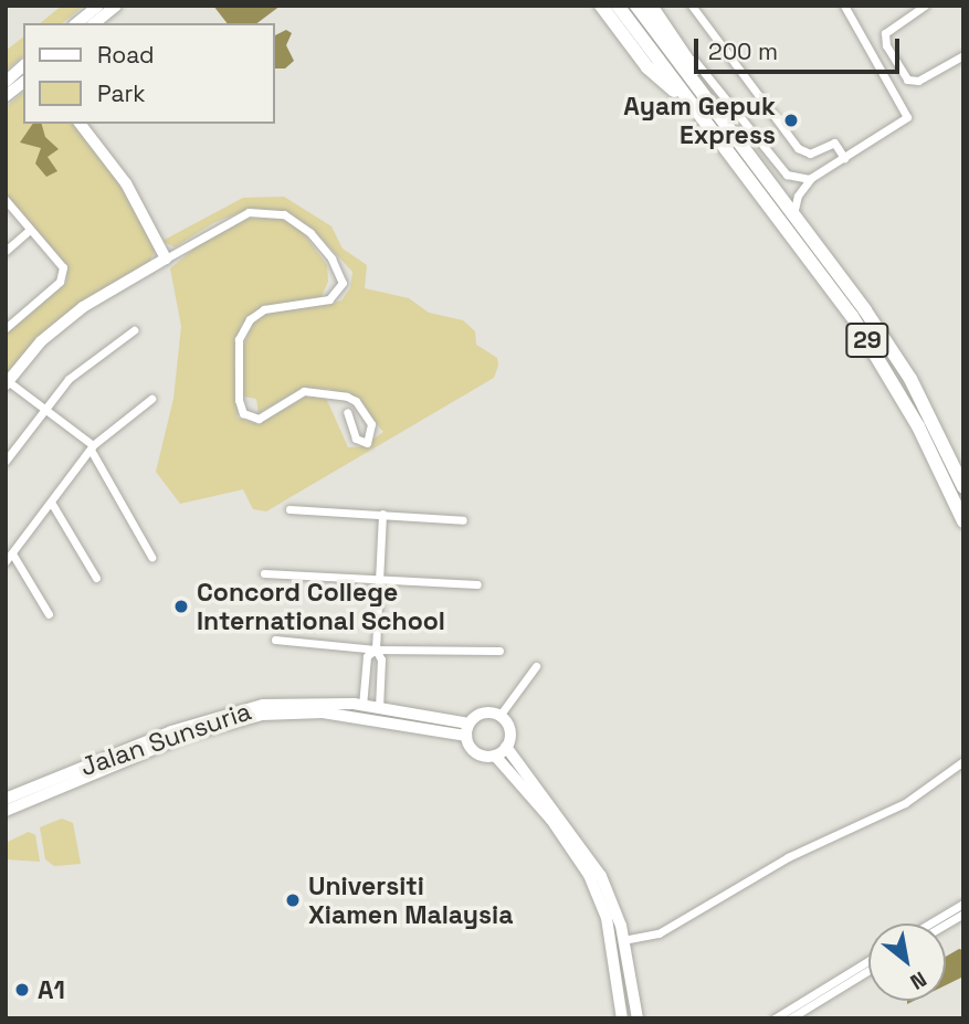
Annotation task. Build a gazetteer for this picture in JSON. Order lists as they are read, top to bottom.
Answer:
{
  "streets": {
    "highway": ["29"],
    "street": ["Jalan Sunsuria"]
  },
  "places": [
    "Ayam Gepuk Express",
    "Concord College International School",
    "Universiti Xiamen Malaysia",
    "A1"
  ],
  "legend": ["Road", "Park"],
  "scale_bar": "200 m",
  "north": "bottom right"
}
